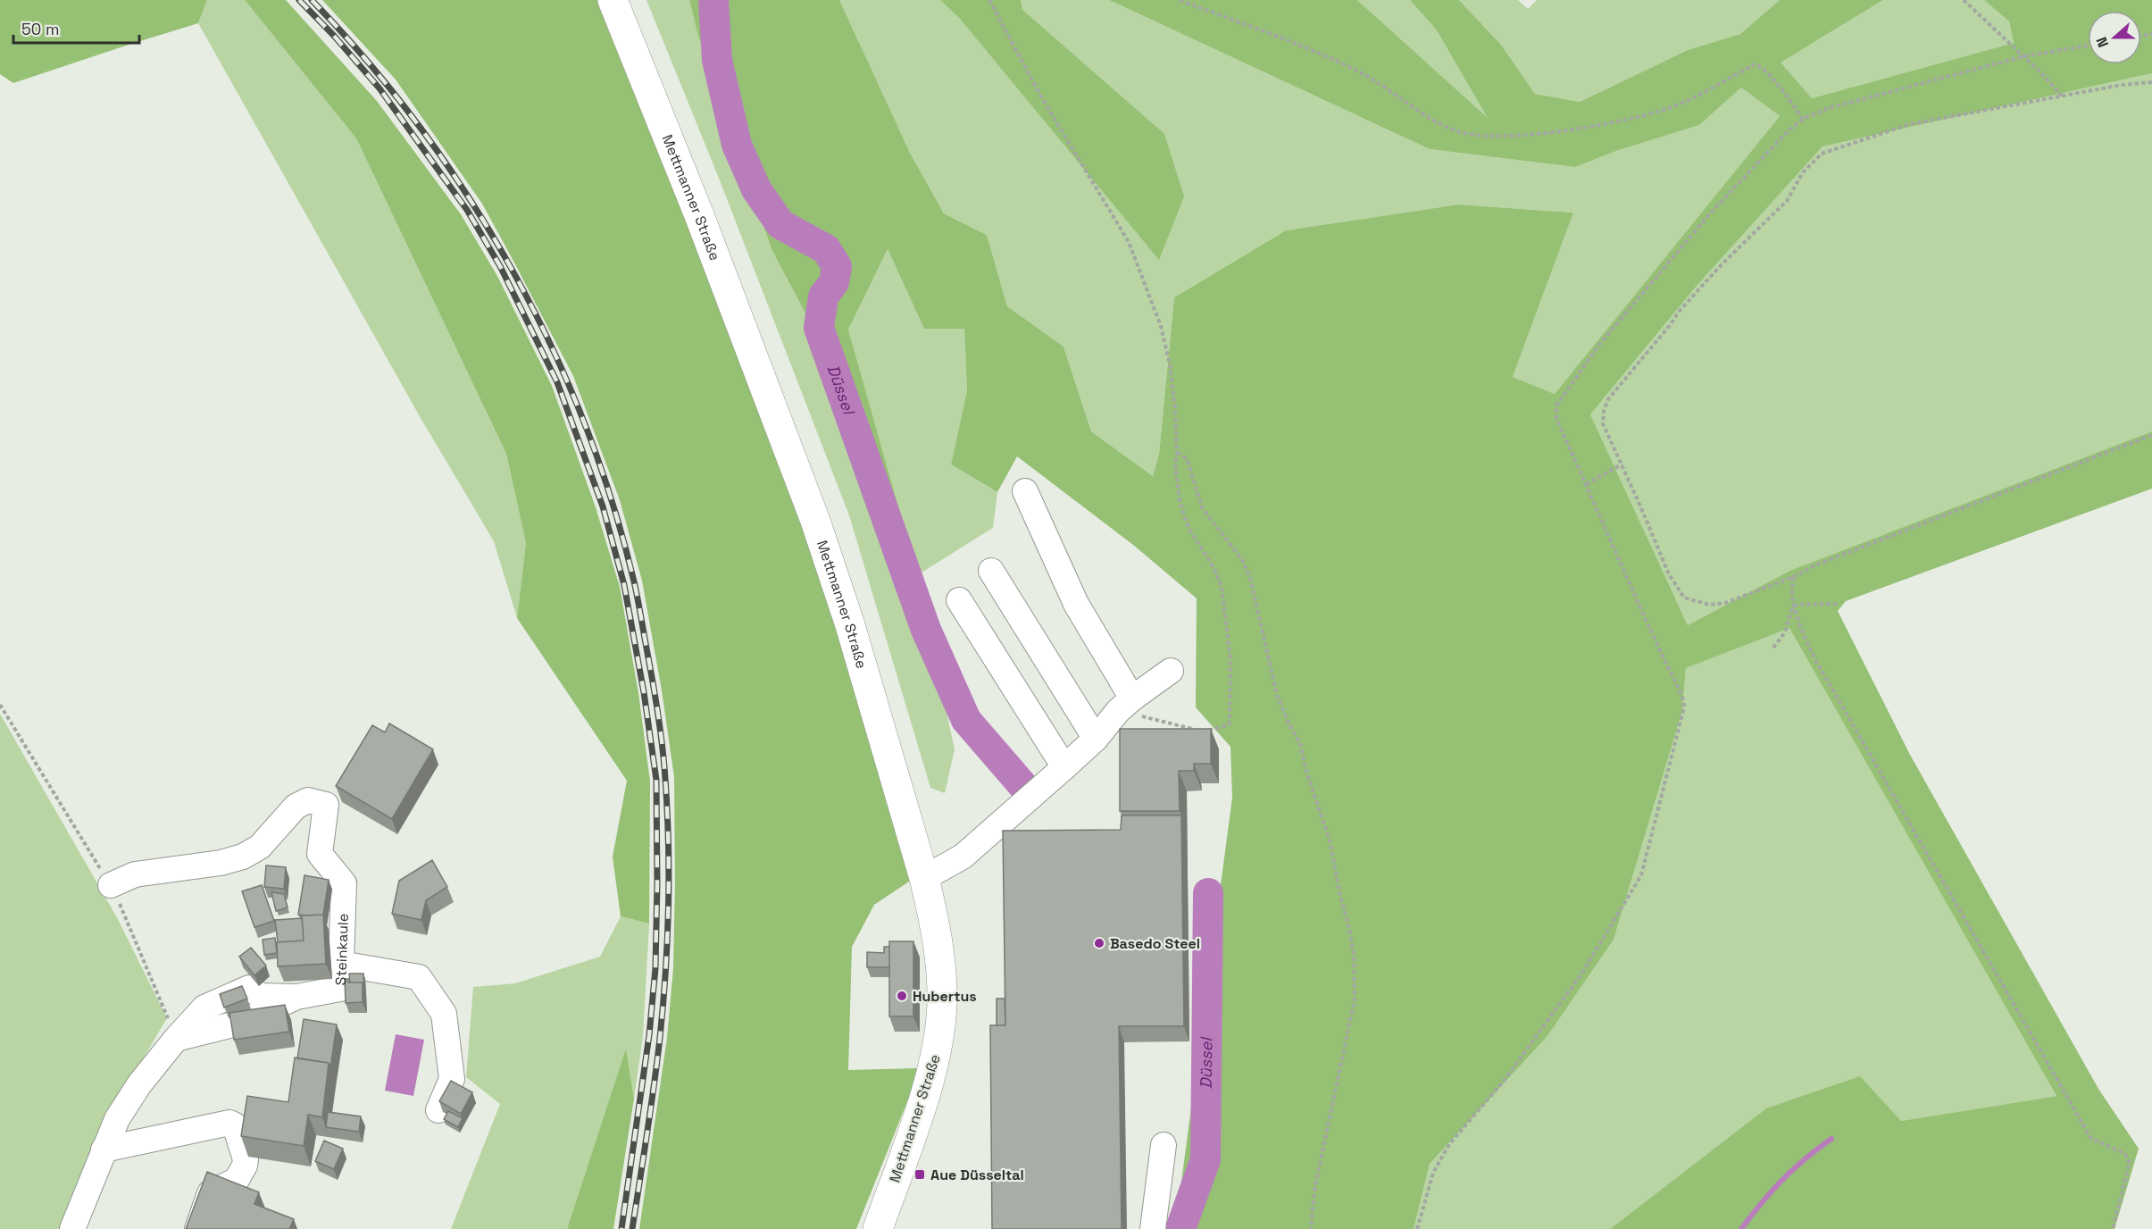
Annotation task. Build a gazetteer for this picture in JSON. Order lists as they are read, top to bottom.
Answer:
{
  "streets": {
    "main road": ["Mettmanner Straße"],
    "lane": ["Steinkaule"]
  },
  "water": ["Düssel"],
  "places": {
    "other": ["Basedo Steel", "Hubertus"],
    "transit": ["Aue Düsseltal"]
  },
  "scale_bar": "50 m",
  "north": "left"
}
